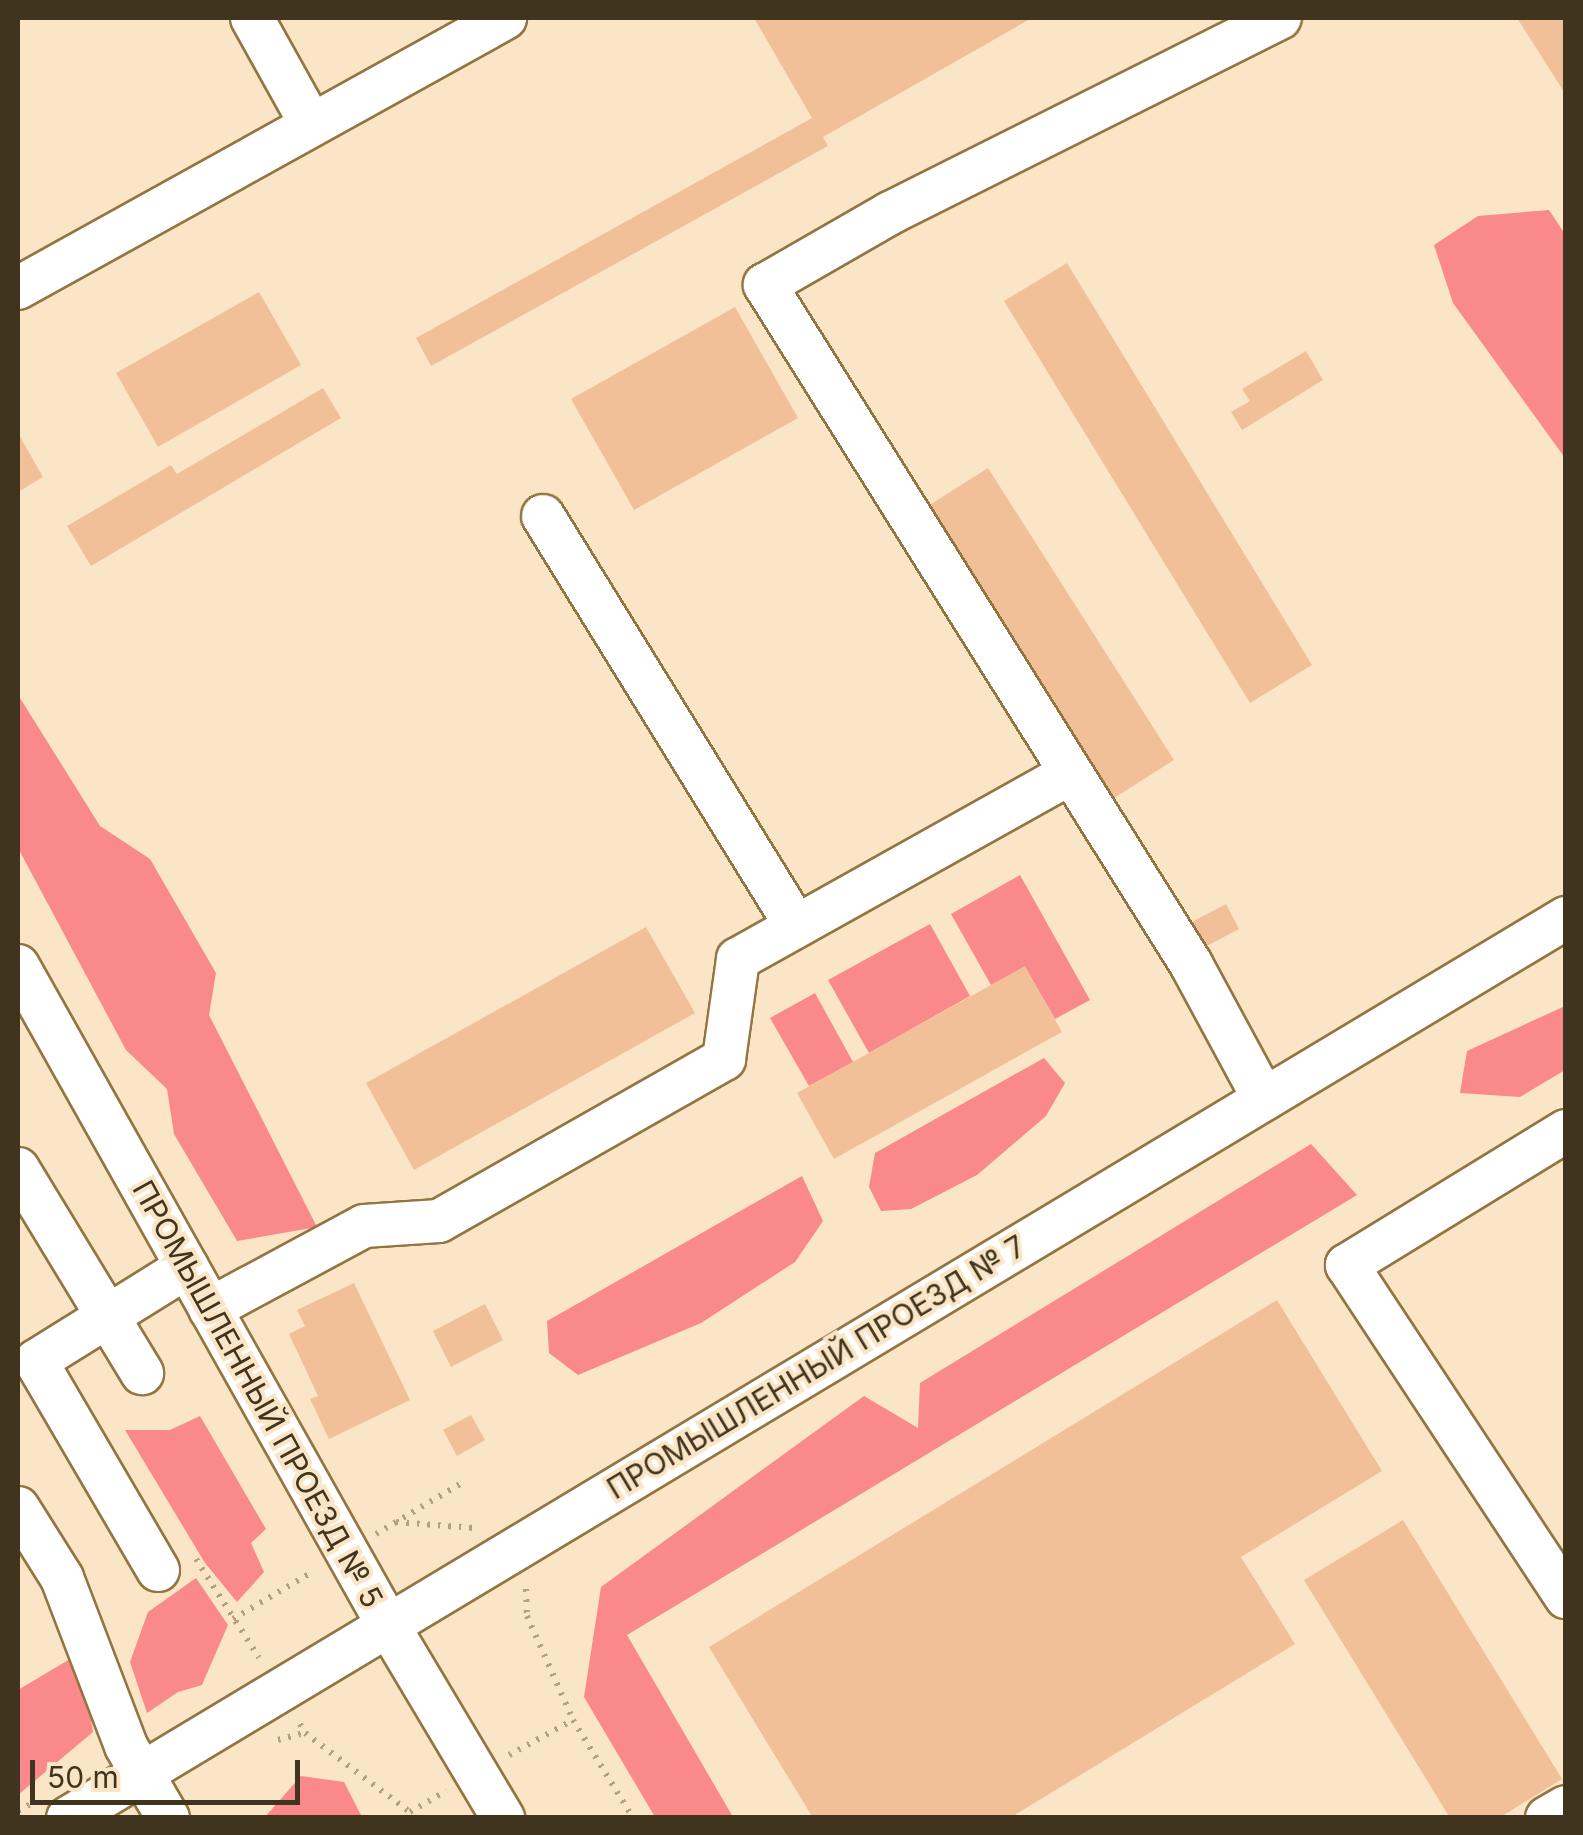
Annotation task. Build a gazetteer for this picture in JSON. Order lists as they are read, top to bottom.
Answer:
{
  "streets": {
    "street": ["ПРОМЫШЛЕННЫЙ ПРОЕЗД № 7", "ПРОМЫШЛЕННЫЙ ПРОЕЗД № 5"]
  },
  "crossings": [
    ["ПРОМЫШЛЕННЫЙ ПРОЕЗД № 7", "ПРОМЫШЛЕННЫЙ ПРОЕЗД № 5"]
  ],
  "scale_bar": "50 m"
}
